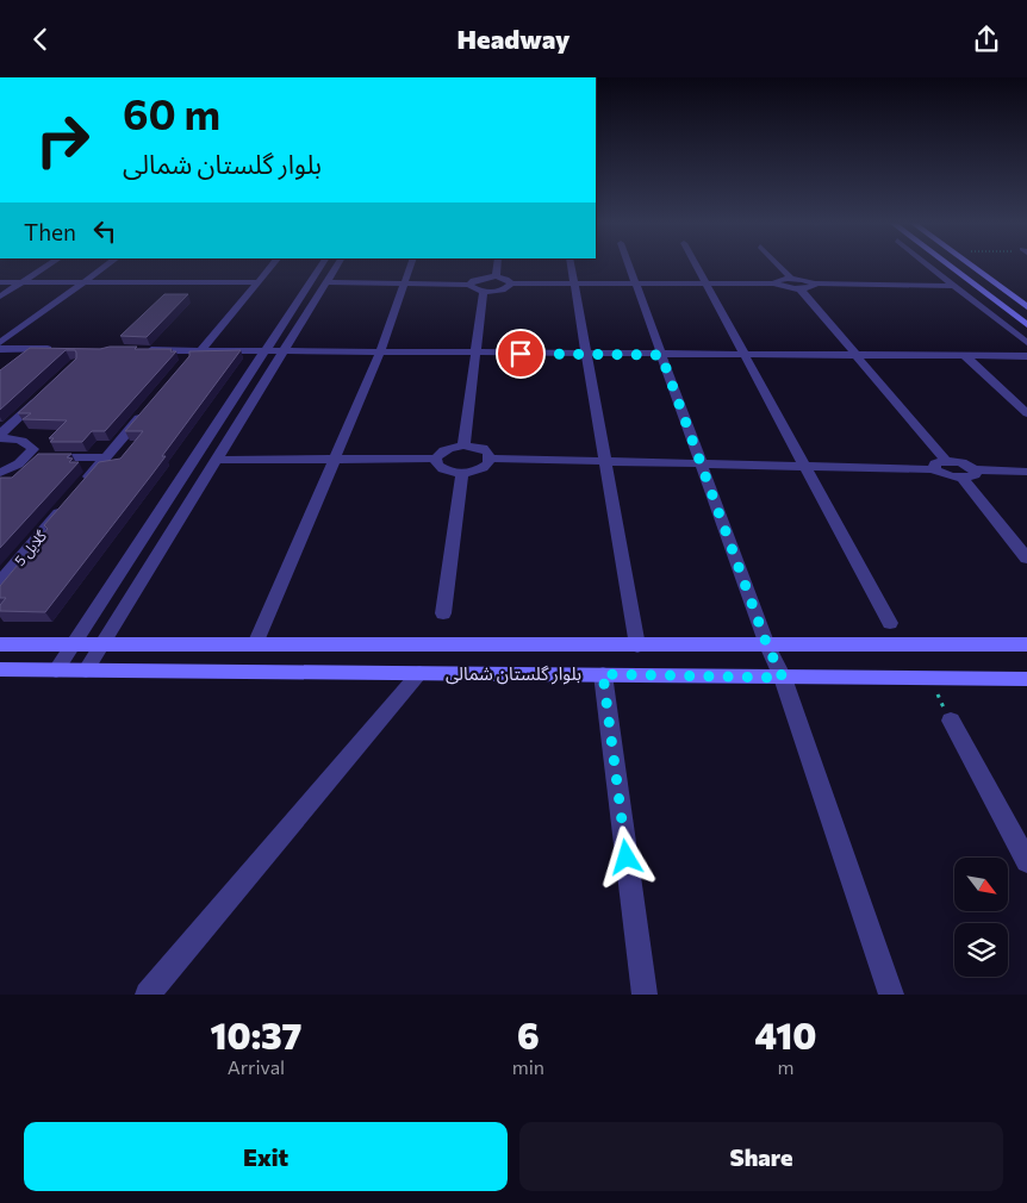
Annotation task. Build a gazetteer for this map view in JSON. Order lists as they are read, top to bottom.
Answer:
{
  "streets": {
    "street": ["گلایل 5", "بلوار گلستان شمالی"]
  },
  "north": "bottom right",
  "page": {
    "header": "Headway",
    "turn": ["60 m", "بلوار گلستان شمالی"],
    "then": "Then",
    "eta": [
      "10:37",
      "Arrival",
      "6",
      "min",
      "410",
      "m"
    ],
    "buttons": ["Exit", "Share"]
  }
}
